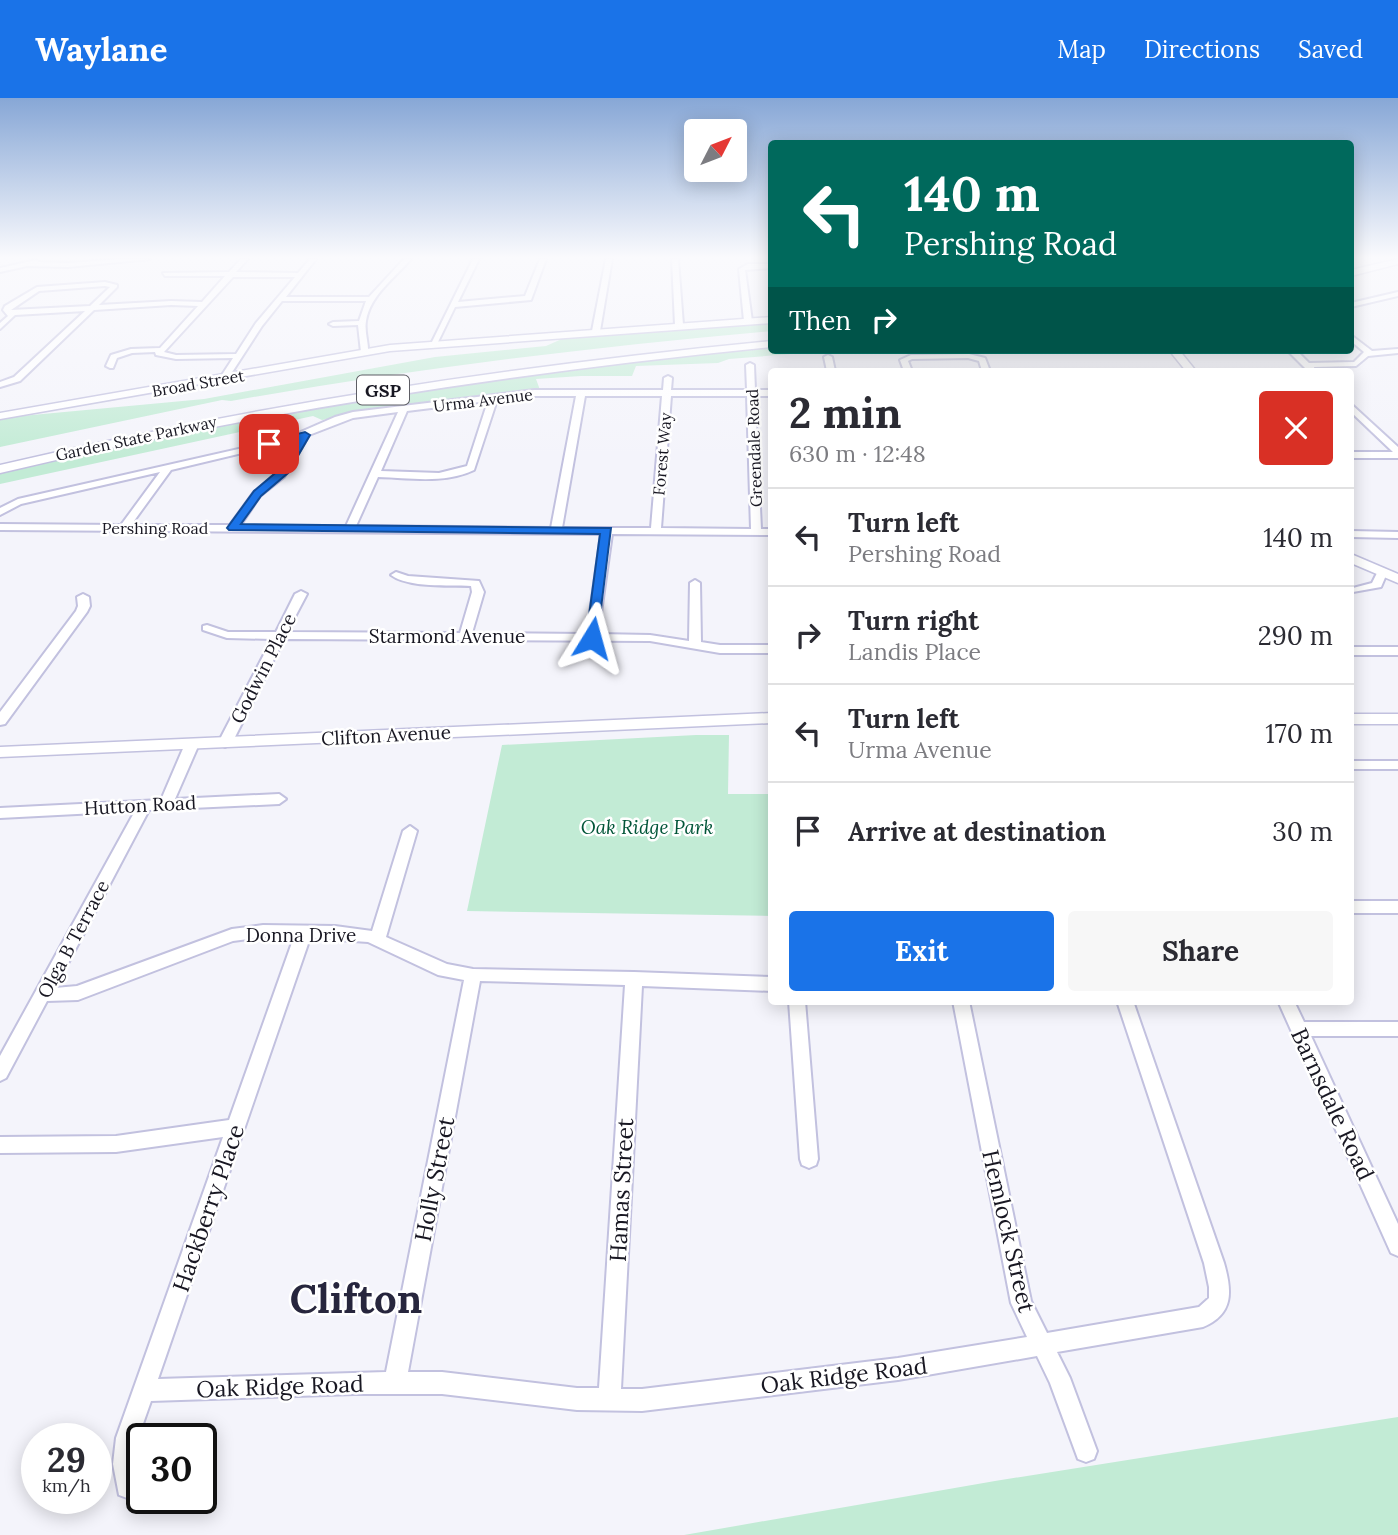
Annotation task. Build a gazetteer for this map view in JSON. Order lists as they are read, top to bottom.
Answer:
{
  "streets": {
    "highway": ["GSP", "Garden State Parkway"],
    "main road": ["Broad Street", "Clifton Avenue"],
    "street": [
      "Urma Avenue",
      "Greendale Road",
      "Forest Way",
      "Pershing Road",
      "Starmond Avenue",
      "Godwin Place",
      "Hutton Road",
      "Donna Drive",
      "Olga B Terrace",
      "Barnsdale Road",
      "Holly Street",
      "Hamas Street",
      "Hackberry Place",
      "Hemlock Street",
      "Oak Ridge Road"
    ]
  },
  "crossings": [
    ["Urma Avenue", "Greendale Road"],
    ["Urma Avenue", "Forest Way"],
    ["Greendale Road", "Pershing Road"],
    ["Forest Way", "Pershing Road"],
    ["Starmond Avenue", "Godwin Place"],
    ["Godwin Place", "Clifton Avenue"],
    ["Hutton Road", "Olga B Terrace"],
    ["Donna Drive", "Olga B Terrace"],
    ["Donna Drive", "Holly Street"],
    ["Donna Drive", "Hamas Street"],
    ["Donna Drive", "Hackberry Place"],
    ["Holly Street", "Oak Ridge Road"],
    ["Hamas Street", "Oak Ridge Road"],
    ["Hackberry Place", "Oak Ridge Road"],
    ["Hemlock Street", "Oak Ridge Road"]
  ],
  "districts": ["Clifton"],
  "parks": ["Oak Ridge Park"],
  "north": "top right",
  "page": {
    "header": "Waylane",
    "nav": ["Map", "Directions", "Saved"],
    "turn": ["140 m", "Pershing Road"],
    "then": "Then",
    "heading": ["2 min", "630 m · 12:48"],
    "list": [
      {
        "name": "Turn left",
        "note": "Pershing Road",
        "value": "140 m"
      },
      {
        "name": "Turn right",
        "note": "Landis Place",
        "value": "290 m"
      },
      {
        "name": "Turn left",
        "note": "Urma Avenue",
        "value": "170 m"
      },
      {
        "name": "Arrive at destination",
        "value": "30 m"
      }
    ],
    "buttons": ["Exit", "Share"],
    "speed": "29 km/h",
    "limit": "30"
  }
}
